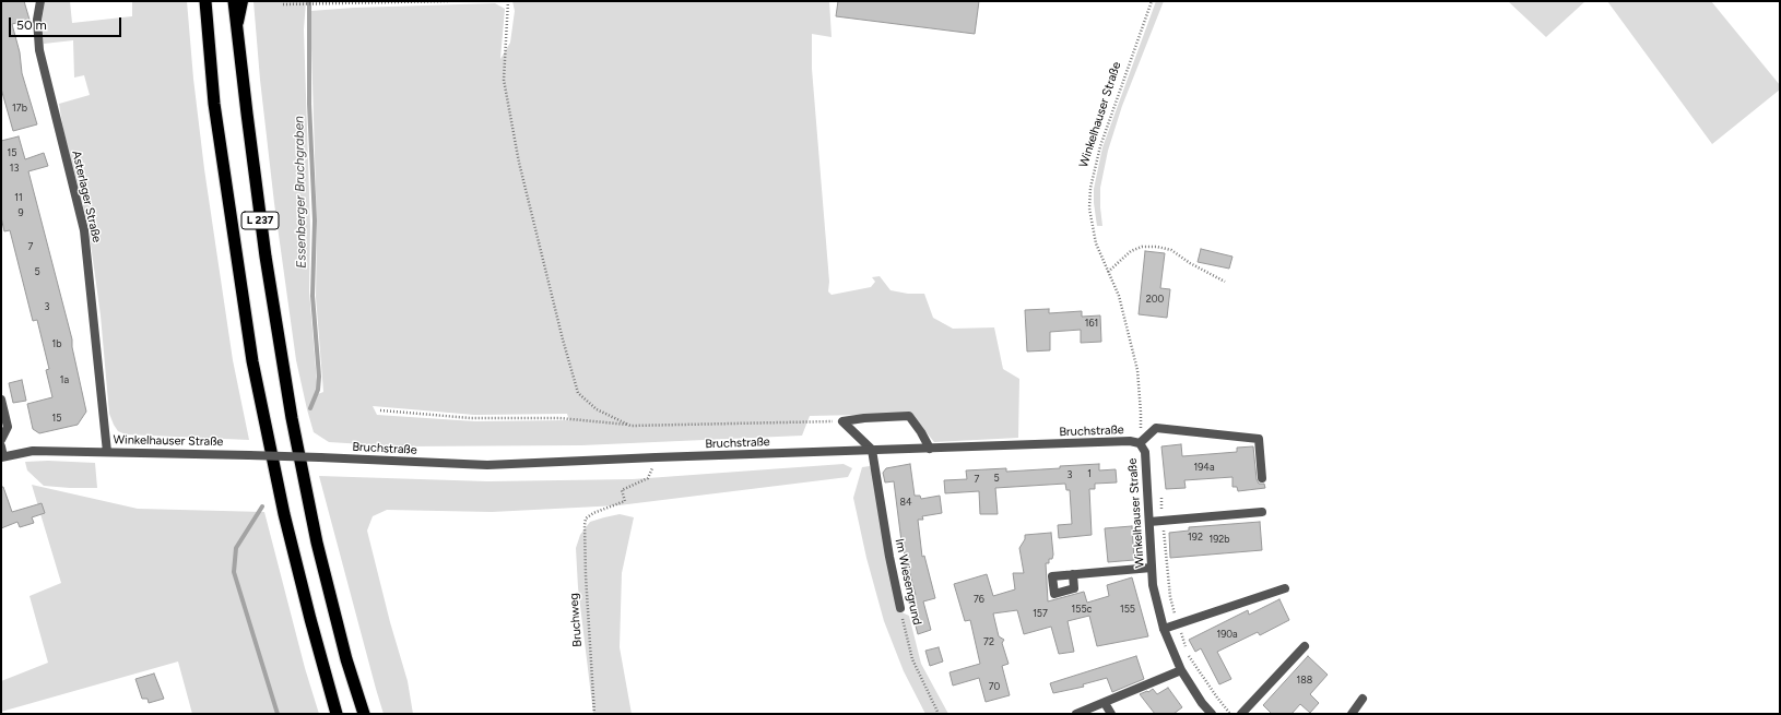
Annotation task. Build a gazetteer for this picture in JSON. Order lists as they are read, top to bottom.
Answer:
{
  "streets": {
    "highway": ["L 237"],
    "street": [
      "Winkelhauser Straße",
      "Asterlager Straße",
      "Bruchstraße",
      "Im Wiesengrund"
    ],
    "path": ["Bruchweg"]
  },
  "crossings": [
    ["Winkelhauser Straße", "Asterlager Straße"],
    ["Winkelhauser Straße", "Bruchstraße"],
    ["Bruchstraße", "Im Wiesengrund"],
    ["Bruchstraße", "Bruchweg"]
  ],
  "water": ["Essenberger Bruchgraben"],
  "house_numbers": [
    "17b",
    "15",
    "13",
    "11",
    "9",
    "7",
    "5",
    "200",
    "3",
    "161",
    "1b",
    "1a",
    "15",
    "194a",
    "1",
    "3",
    "5",
    "7",
    "84",
    "192",
    "192b",
    "76",
    "155c",
    "155",
    "157",
    "190a",
    "72",
    "188",
    "70"
  ],
  "scale_bar": "50 m"
}
